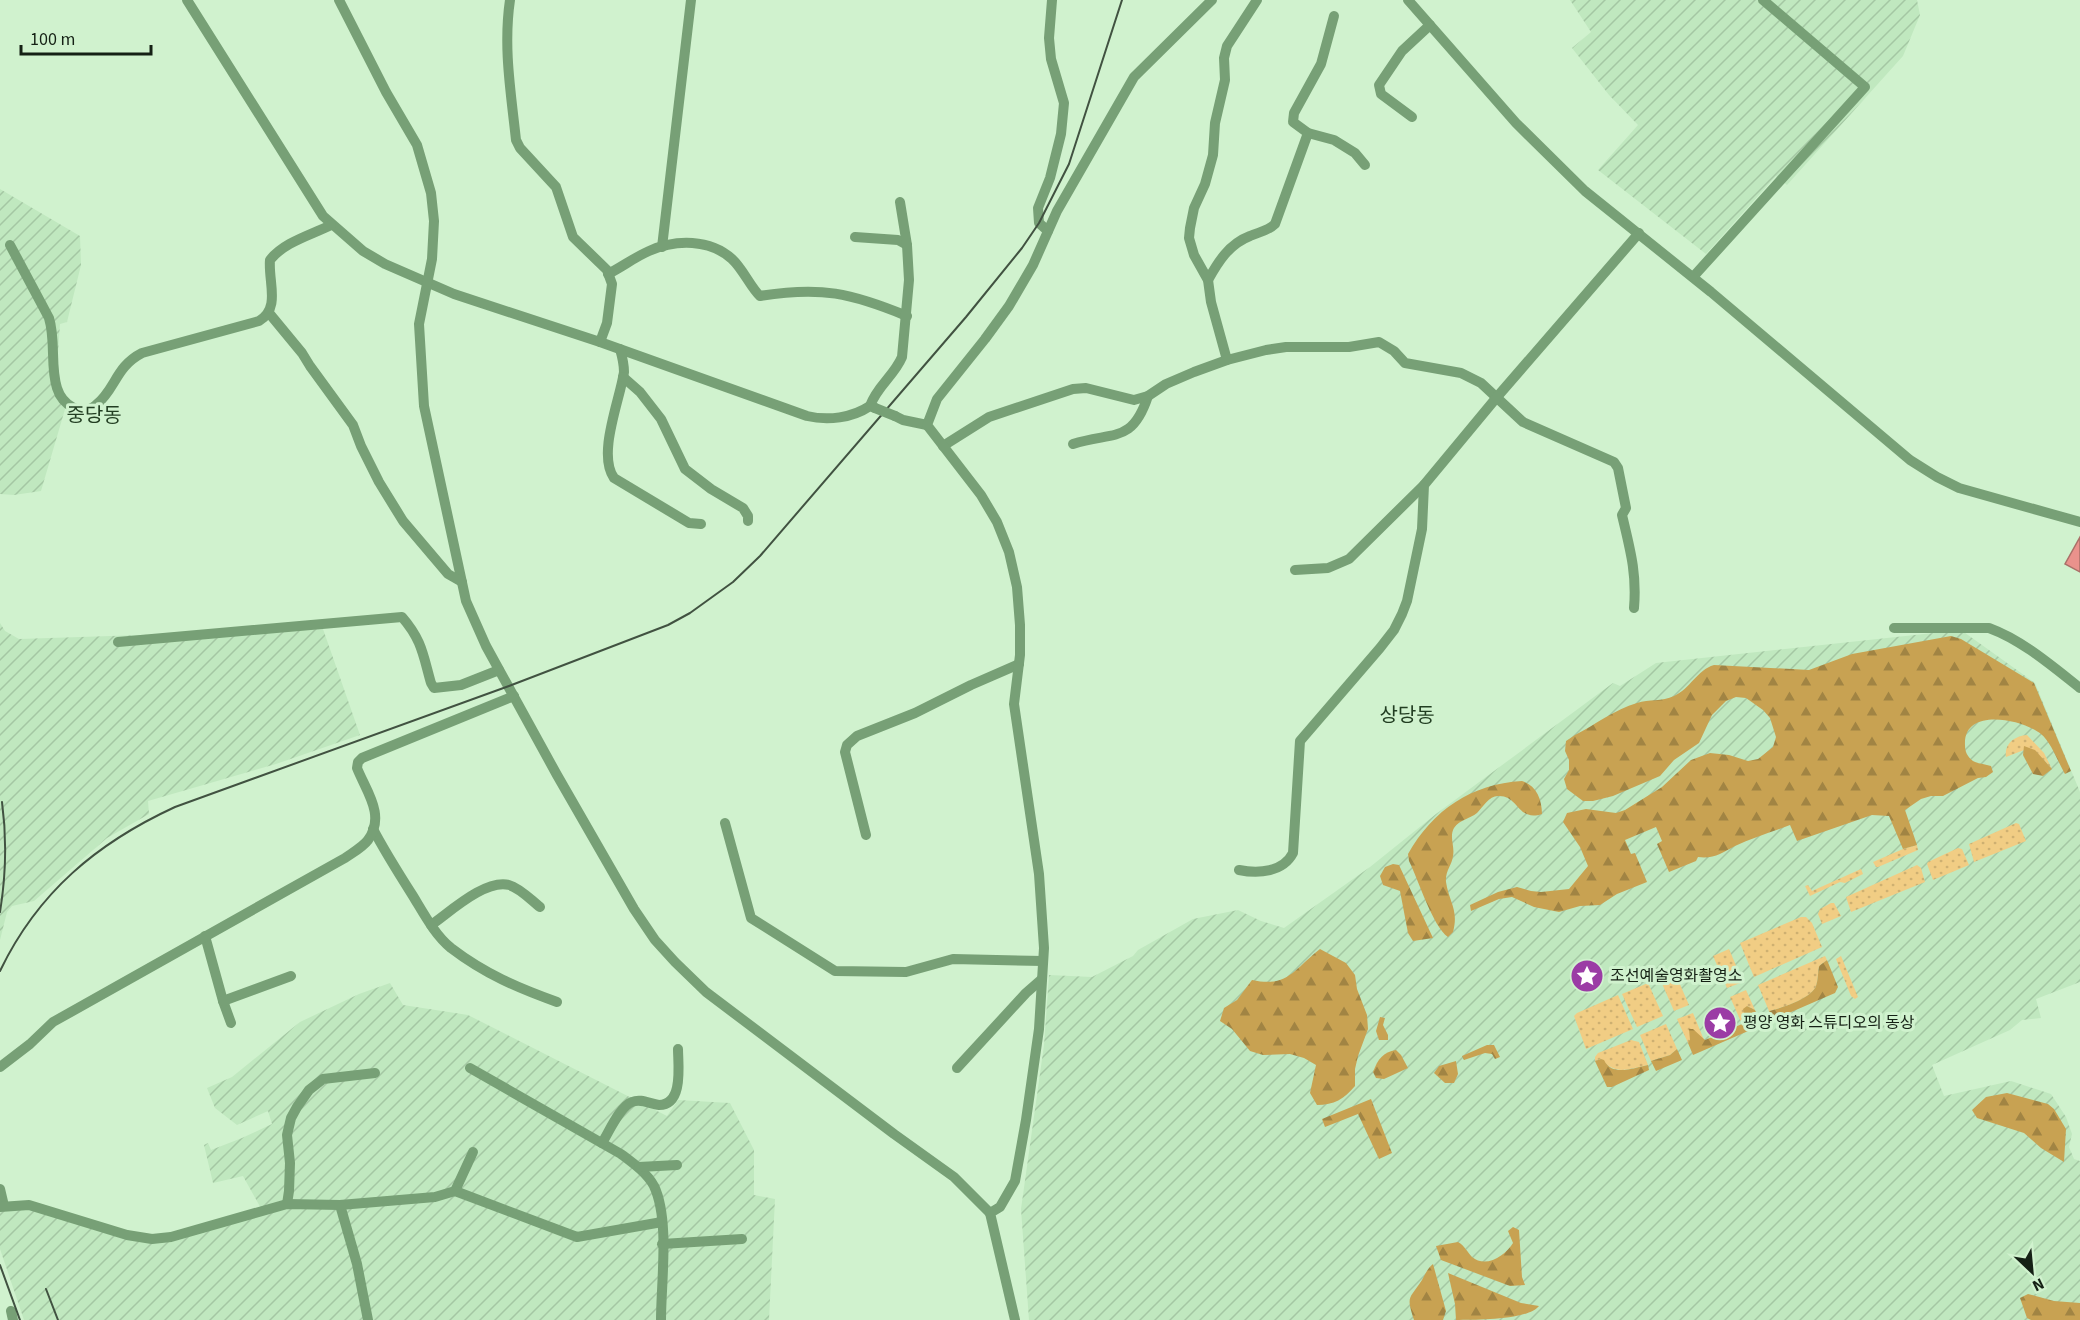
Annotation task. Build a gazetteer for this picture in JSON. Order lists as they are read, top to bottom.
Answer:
{
  "districts": ["중당동", "상당동"],
  "places": {
    "place": ["조선예술영화촬영소", "평양 영화 스튜디오의 동상"]
  },
  "scale_bar": "100 m",
  "north": "bottom right"
}
